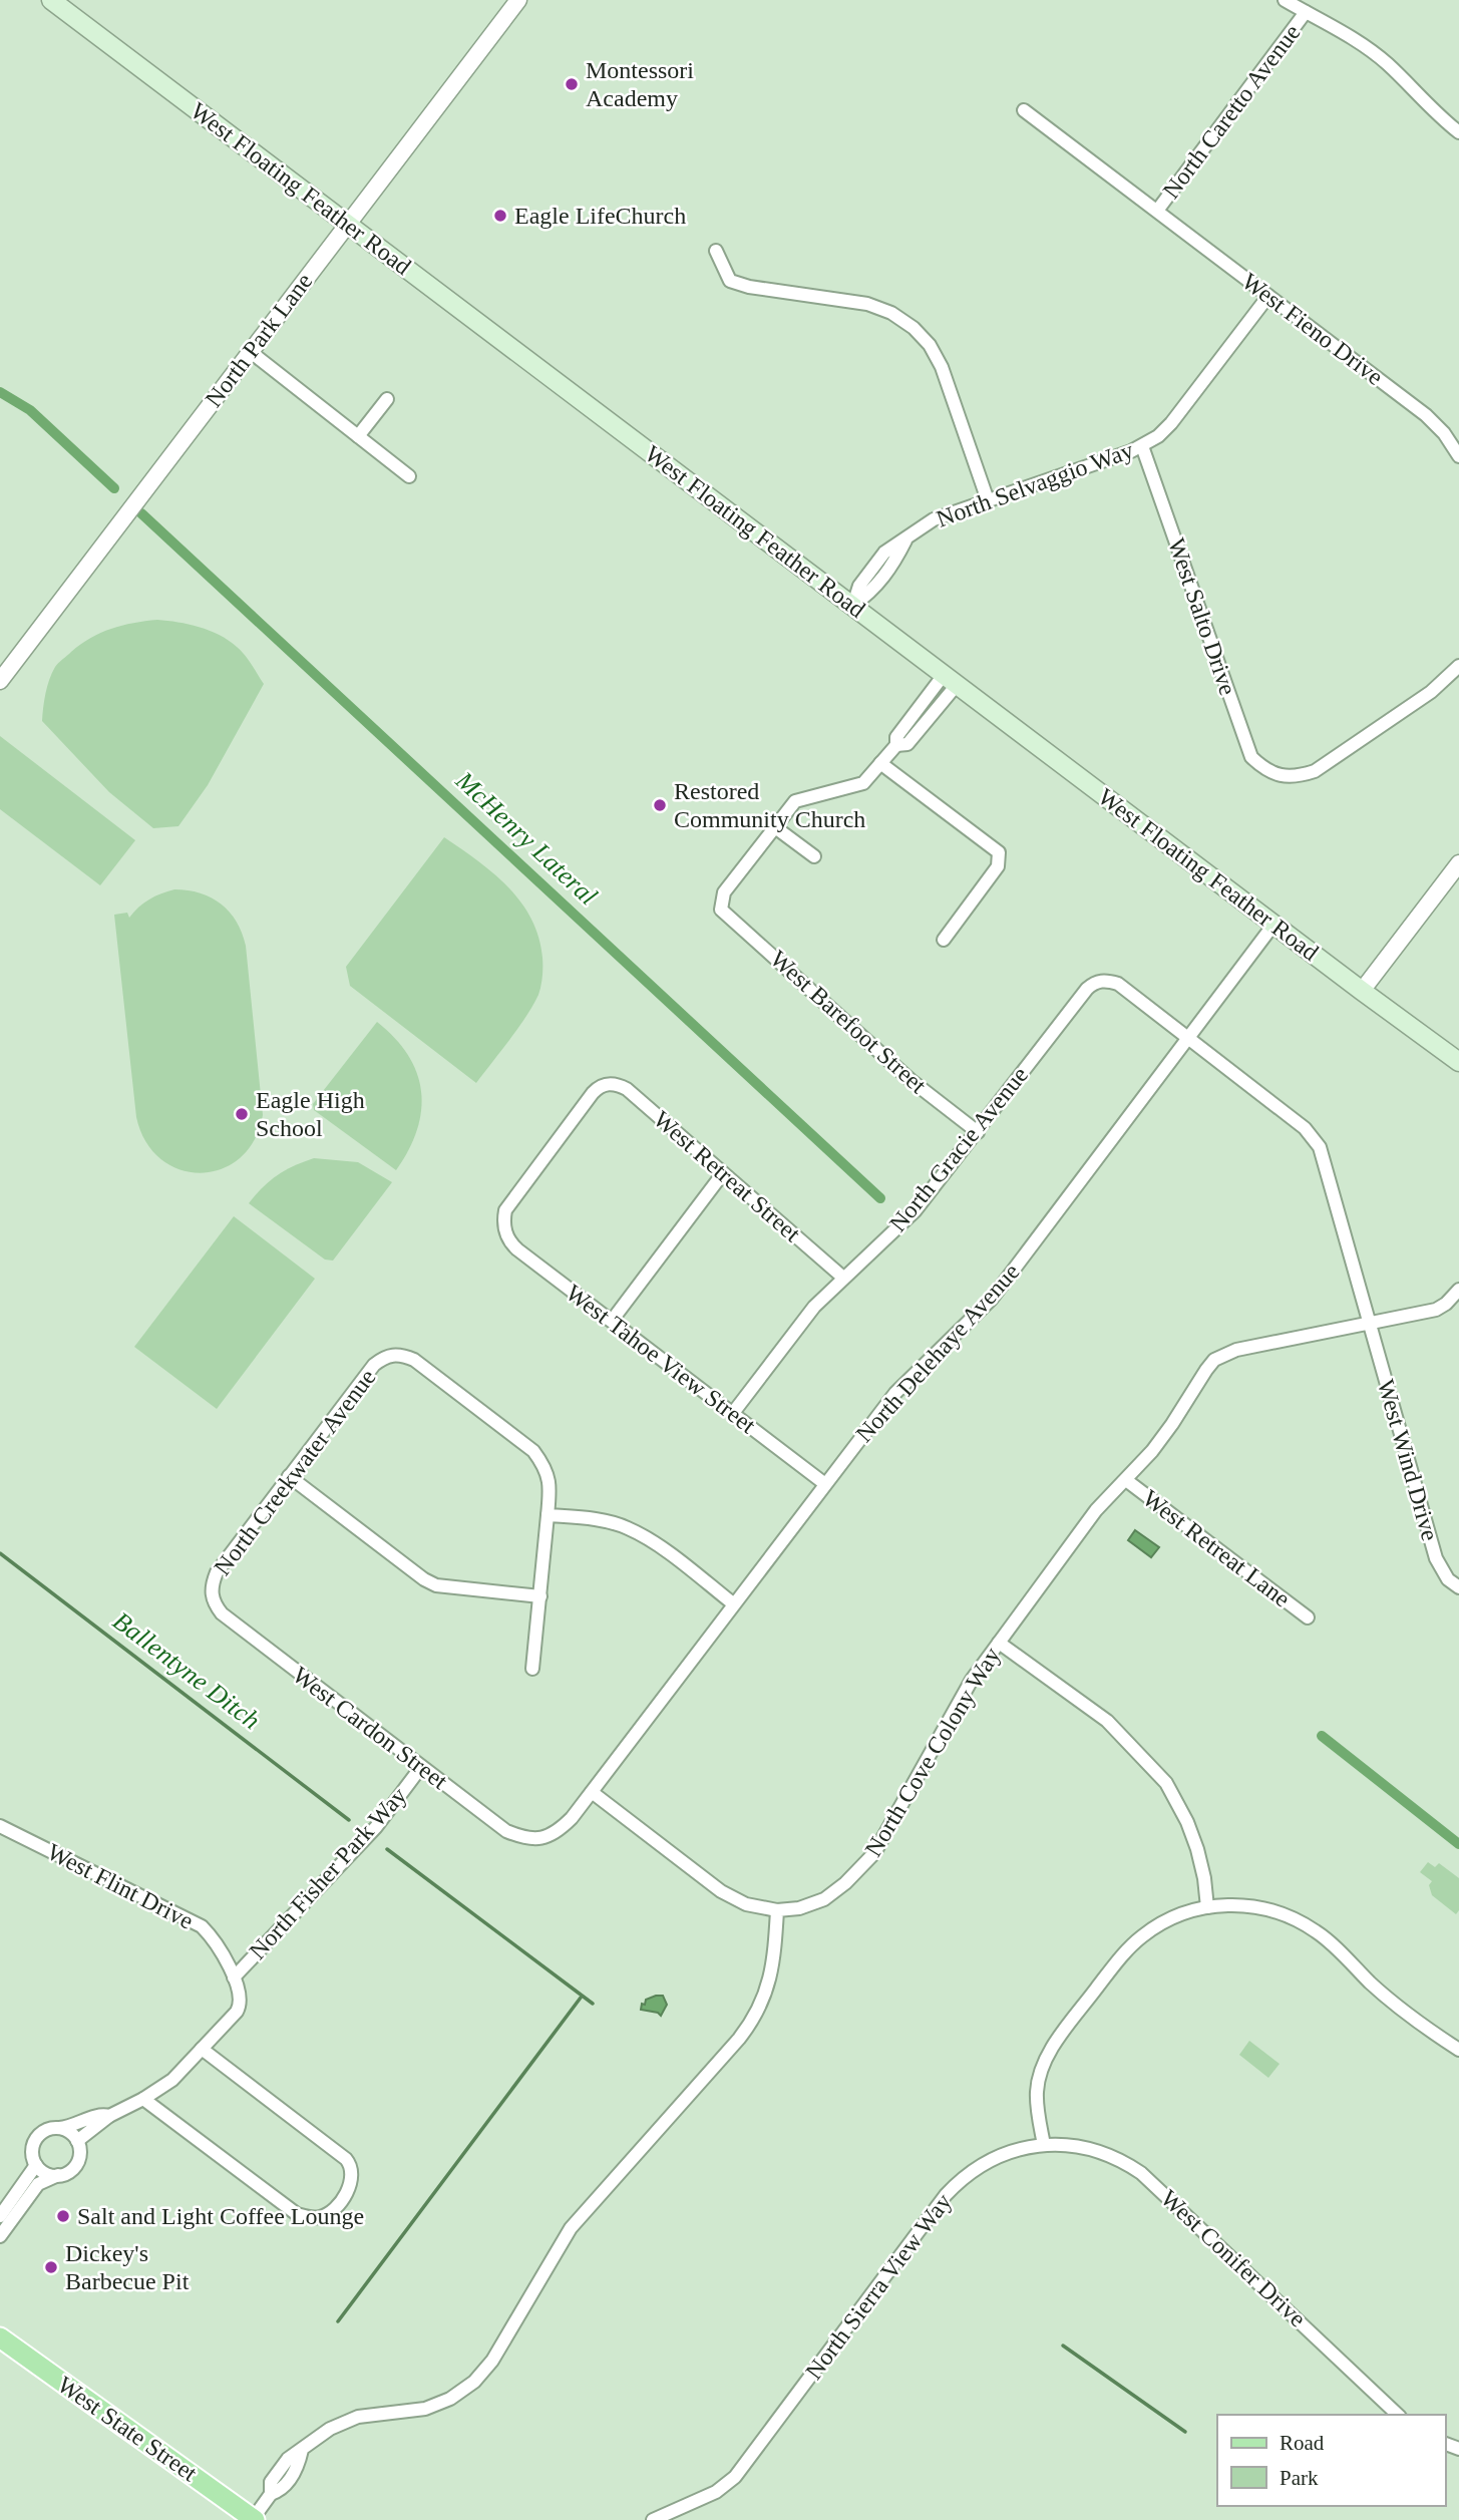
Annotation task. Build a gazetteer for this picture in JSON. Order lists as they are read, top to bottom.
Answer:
{
  "streets": {
    "main road": ["West Floating Feather Road", "West State Street"],
    "street": [
      "North Caretto Avenue",
      "West Fieno Drive",
      "North Park Lane",
      "North Selvaggio Way",
      "West Salto Drive",
      "West Barefoot Street",
      "North Gracie Avenue",
      "West Retreat Street",
      "North Delehaye Avenue",
      "West Tahoe View Street",
      "West Wind Drive",
      "North Creekwater Avenue",
      "West Retreat Lane",
      "West Cardon Street",
      "North Cove Colony Way",
      "North Fisher Park Way",
      "West Flint Drive",
      "West Conifer Drive",
      "North Sierra View Way"
    ]
  },
  "crossings": [
    ["North Caretto Avenue", "West Fieno Drive"],
    ["West Floating Feather Road", "North Park Lane"],
    ["West Floating Feather Road", "North Selvaggio Way"],
    ["West Floating Feather Road", "North Delehaye Avenue"],
    ["West Fieno Drive", "North Selvaggio Way"],
    ["North Selvaggio Way", "West Salto Drive"],
    ["West Barefoot Street", "North Gracie Avenue"],
    ["North Gracie Avenue", "West Retreat Street"],
    ["North Gracie Avenue", "West Tahoe View Street"],
    ["North Gracie Avenue", "West Wind Drive"],
    ["West Retreat Street", "West Tahoe View Street"],
    ["North Delehaye Avenue", "West Tahoe View Street"],
    ["North Delehaye Avenue", "West Wind Drive"],
    ["North Delehaye Avenue", "West Cardon Street"],
    ["West Wind Drive", "North Cove Colony Way"],
    ["North Creekwater Avenue", "West Cardon Street"],
    ["West Retreat Lane", "North Cove Colony Way"],
    ["West Cardon Street", "North Fisher Park Way"],
    ["North Fisher Park Way", "West Flint Drive"],
    ["West Conifer Drive", "North Sierra View Way"]
  ],
  "water": ["McHenry Lateral", "Ballentyne Ditch"],
  "places": [
    "Montessori Academy",
    "Eagle LifeChurch",
    "Restored Community Church",
    "Eagle High School",
    "Salt and Light Coffee Lounge",
    "Dickey's Barbecue Pit"
  ],
  "legend": ["Road", "Park"]
}
